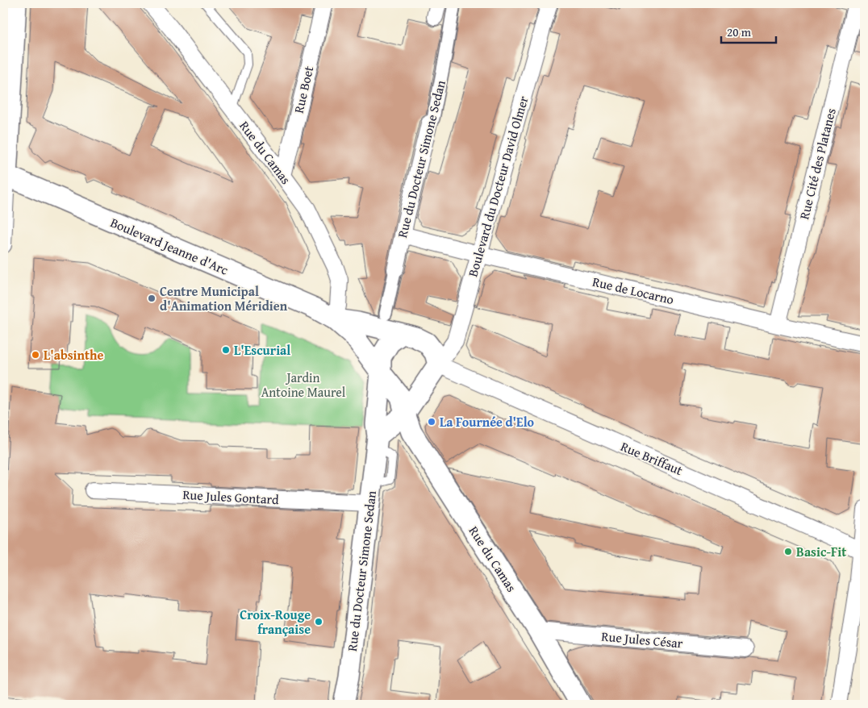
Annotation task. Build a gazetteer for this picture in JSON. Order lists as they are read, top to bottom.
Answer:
{
  "streets": {
    "street": [
      "Rue Boet",
      "Rue du Camas",
      "Rue du Docteur Simone Sedan",
      "Rue Cité des Platanes",
      "Boulevard du Docteur David Olmer",
      "Boulevard Jeanne d'Arc",
      "Rue de Locarno",
      "Rue Briffaut",
      "Rue Jules Gontard",
      "Rue Jules César"
    ]
  },
  "crossings": [
    ["Rue Boet", "Rue du Camas"],
    ["Rue du Camas", "Rue du Docteur Simone Sedan"],
    ["Rue du Camas", "Boulevard Jeanne d'Arc"],
    ["Rue du Camas", "Rue Jules César"],
    ["Rue du Docteur Simone Sedan", "Boulevard Jeanne d'Arc"],
    ["Rue du Docteur Simone Sedan", "Rue de Locarno"],
    ["Rue du Docteur Simone Sedan", "Rue Jules Gontard"],
    ["Rue Cité des Platanes", "Rue de Locarno"],
    ["Boulevard du Docteur David Olmer", "Boulevard Jeanne d'Arc"],
    ["Boulevard du Docteur David Olmer", "Rue de Locarno"],
    ["Boulevard du Docteur David Olmer", "Rue Briffaut"],
    ["Boulevard Jeanne d'Arc", "Rue Briffaut"]
  ],
  "parks": ["Jardin Antoine Maurel"],
  "places": [
    "Centre Municipal d'Animation Méridien",
    "L'Escurial",
    "L'absinthe",
    "La Fournée d'Elo",
    "Basic-Fit",
    "Croix-Rouge française"
  ],
  "scale_bar": "20 m"
}
